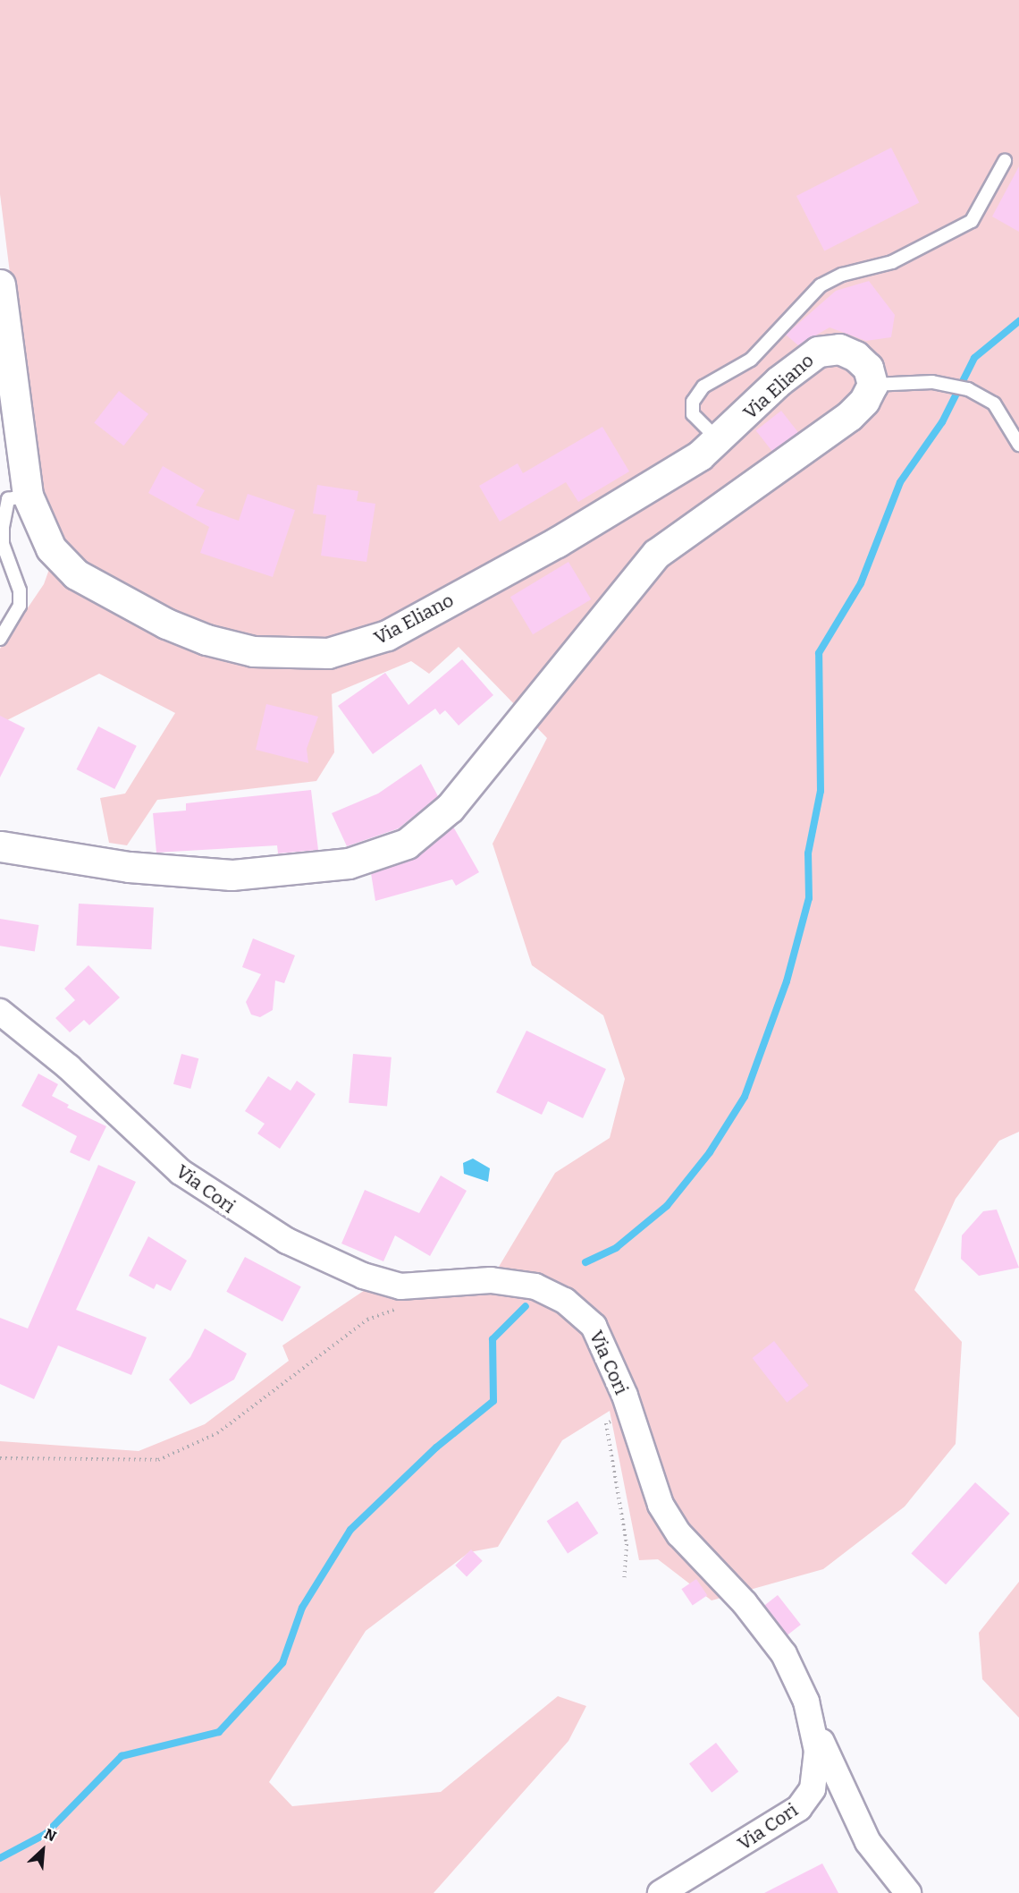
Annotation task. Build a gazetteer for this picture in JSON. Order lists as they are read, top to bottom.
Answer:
{
  "streets": {
    "street": ["Via Eliano", "Via Cori"]
  },
  "north": "top right"
}
